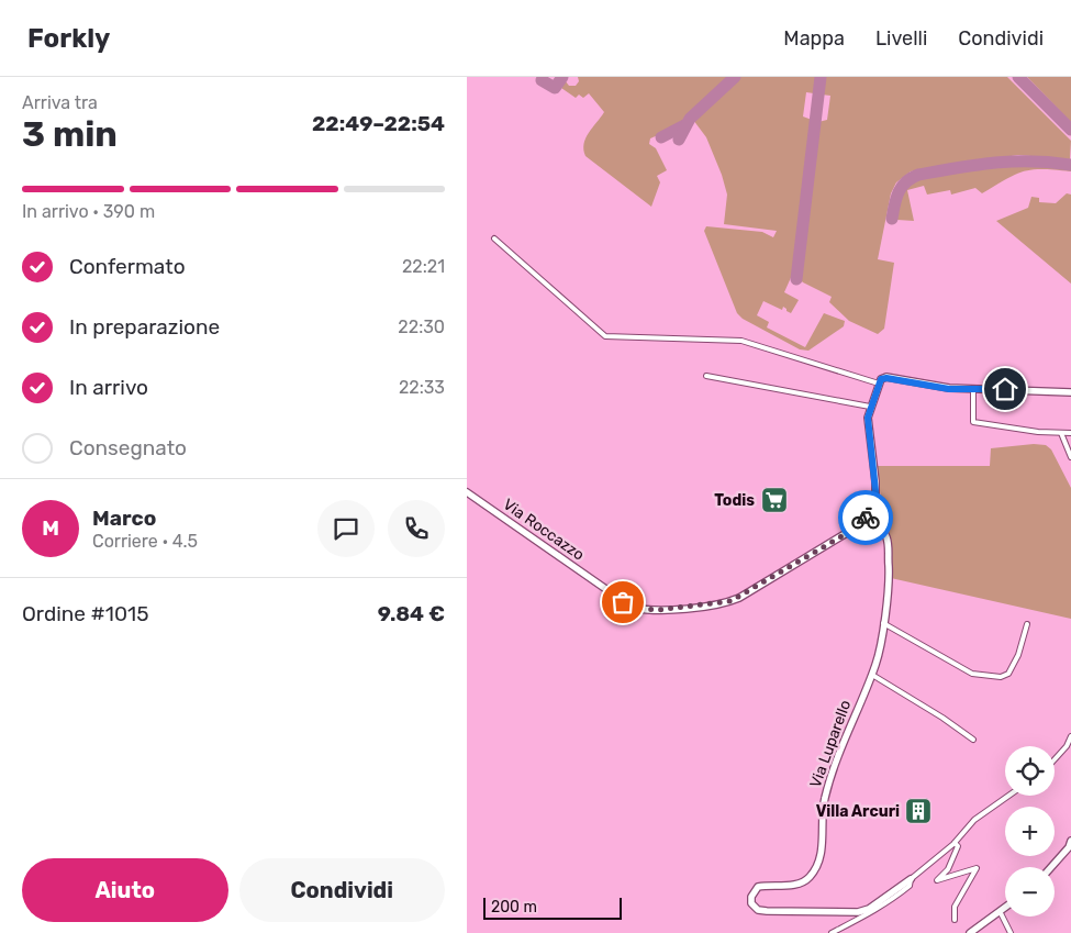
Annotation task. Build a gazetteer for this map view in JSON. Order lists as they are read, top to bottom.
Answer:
{
  "streets": {
    "street": ["Via Roccazzo", "Via Luparello"]
  },
  "crossings": [
    ["Via Roccazzo", "Via Luparello"]
  ],
  "places": {
    "supermarket": ["Todis"],
    "building": ["Villa Arcuri"]
  },
  "scale_bar": "200 m",
  "page": {
    "header": "Forkly",
    "nav": ["Mappa", "Livelli", "Condividi"],
    "heading": ["3 min", "Arriva tra", "22:49–22:54"],
    "panel": [
      "Marco",
      "Corriere · 4.5",
      "Ordine #1015",
      "9.84 €"
    ],
    "bar": "In arrivo · 390 m",
    "list": [
      ["Confermato", "22:21"],
      ["In preparazione", "22:30"],
      ["In arrivo", "22:33"],
      "Consegnato"
    ],
    "round": "M",
    "map_buttons": ["+", "−"],
    "buttons": ["Aiuto", "Condividi"],
    "scale": "200 m"
  }
}
